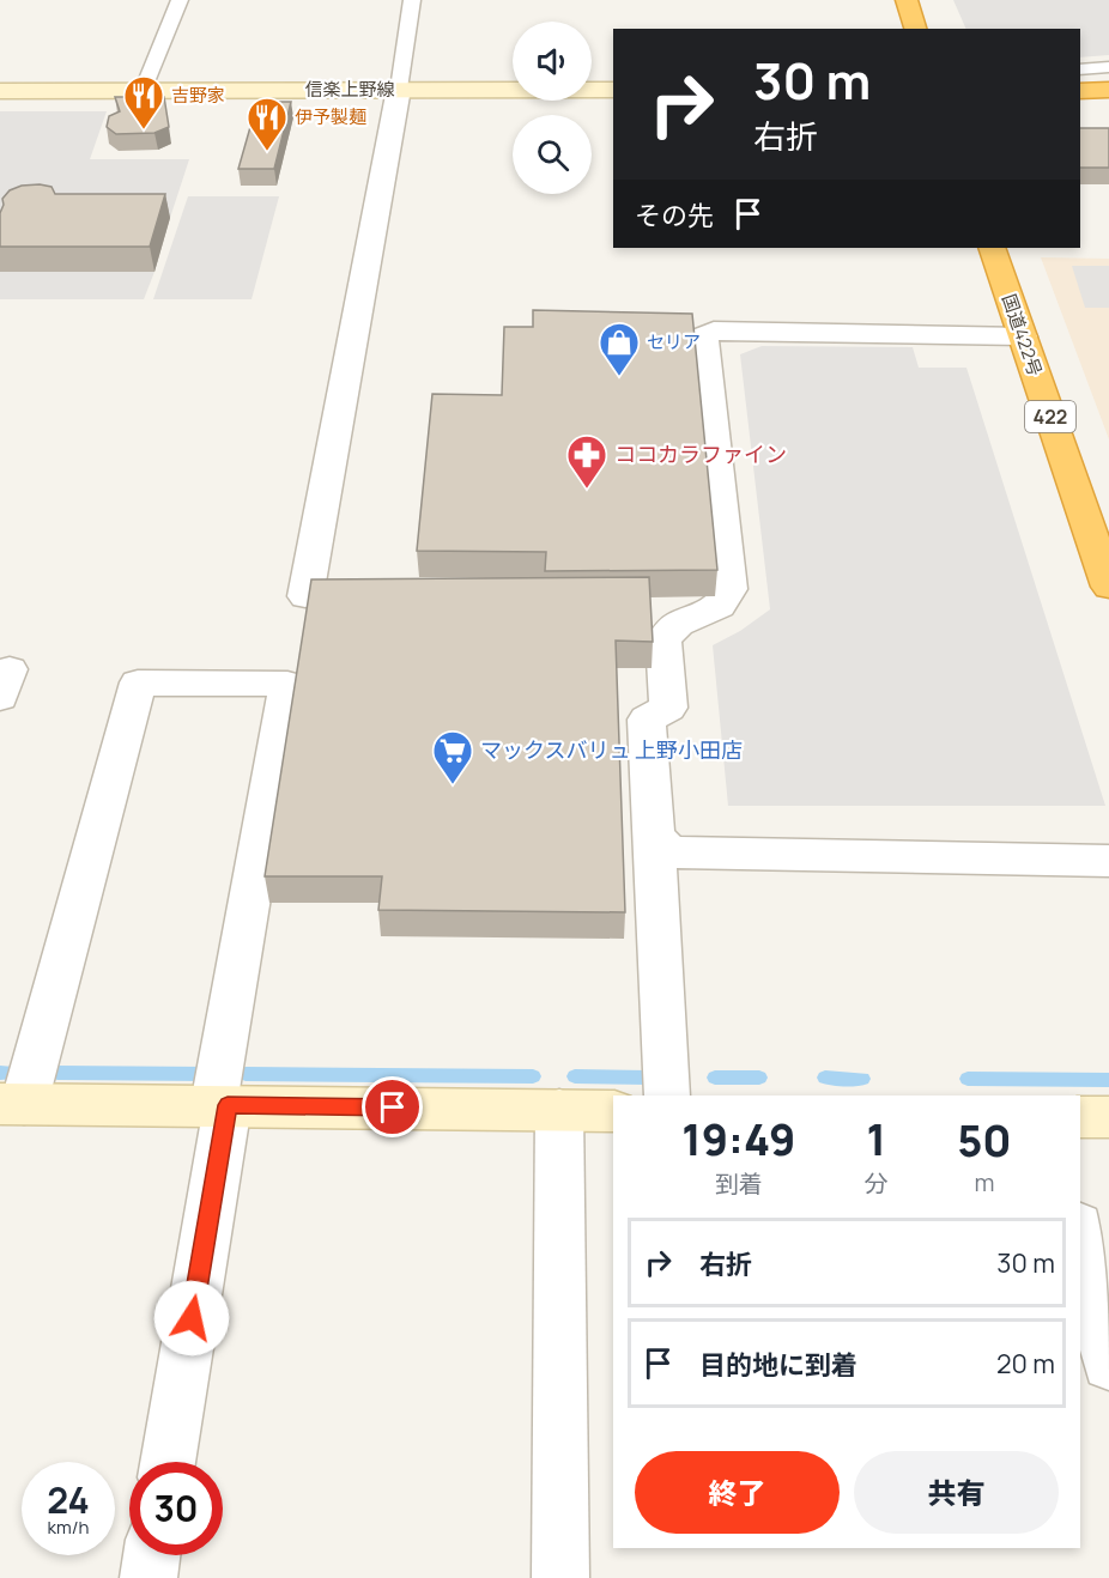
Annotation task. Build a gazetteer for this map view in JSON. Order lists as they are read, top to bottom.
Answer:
{
  "streets": {
    "highway": ["国道422号", "422"],
    "main road": ["信楽上野線"]
  },
  "places": {
    "restaurant": ["吉野家", "伊予製麺"],
    "shop": ["セリア"],
    "pharmacy": ["ココカラファイン"],
    "supermarket": ["マックスバリュ 上野小田店"]
  },
  "page": {
    "turn": ["30 m", "右折"],
    "then": "その先",
    "eta": [
      "19:49",
      "到着",
      "1",
      "分",
      "50",
      "m"
    ],
    "list": [
      {
        "name": "右折",
        "value": "30 m"
      },
      {
        "name": "目的地に到着",
        "value": "20 m"
      }
    ],
    "buttons": ["終了", "共有"],
    "speed": "24 km/h",
    "limit": "30"
  }
}
